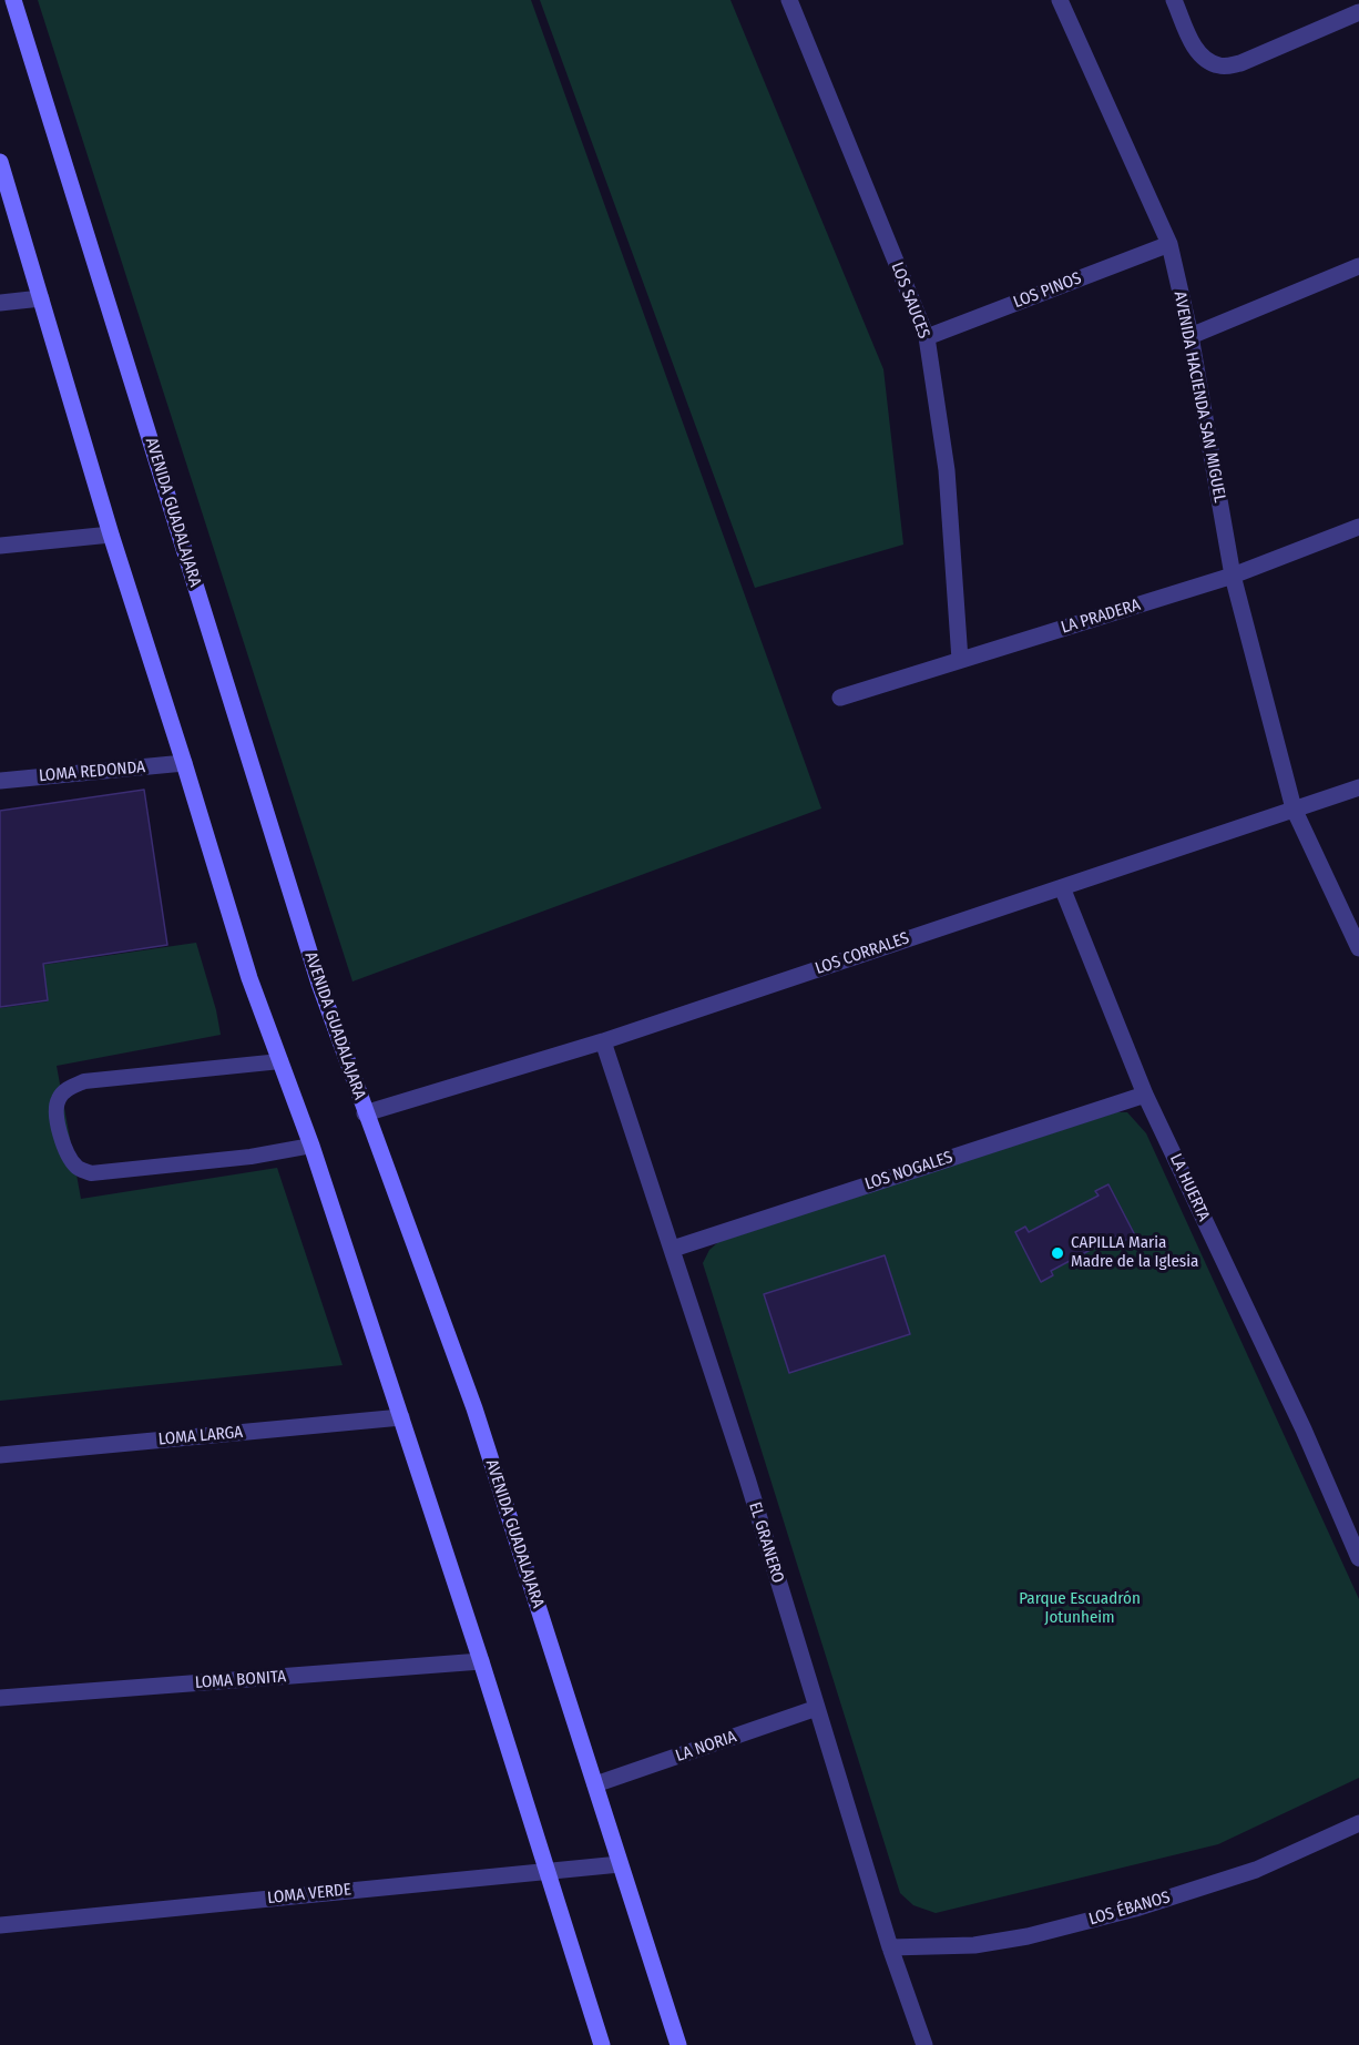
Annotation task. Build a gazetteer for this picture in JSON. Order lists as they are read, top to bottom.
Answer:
{
  "streets": {
    "main road": ["AVENIDA GUADALAJARA"],
    "street": [
      "LOS PINOS",
      "LOS SAUCES",
      "AVENIDA HACIENDA SAN MIGUEL",
      "LA PRADERA",
      "LOMA REDONDA",
      "LOS CORRALES",
      "LOS NOGALES",
      "LA HUERTA",
      "LOMA LARGA",
      "EL GRANERO",
      "LOMA BONITA",
      "LA NORIA",
      "LOMA VERDE",
      "LOS ÉBANOS"
    ]
  },
  "crossings": [
    ["LOS PINOS", "LOS SAUCES"],
    ["LOS PINOS", "AVENIDA HACIENDA SAN MIGUEL"],
    ["LOS SAUCES", "LA PRADERA"],
    ["AVENIDA HACIENDA SAN MIGUEL", "LA PRADERA"],
    ["AVENIDA HACIENDA SAN MIGUEL", "LOS CORRALES"],
    ["AVENIDA GUADALAJARA", "LOS CORRALES"],
    ["AVENIDA GUADALAJARA", "LA NORIA"],
    ["AVENIDA GUADALAJARA", "LOMA VERDE"],
    ["LOS CORRALES", "LA HUERTA"],
    ["LOS CORRALES", "EL GRANERO"],
    ["LOS NOGALES", "LA HUERTA"],
    ["LOS NOGALES", "EL GRANERO"],
    ["EL GRANERO", "LA NORIA"],
    ["EL GRANERO", "LOS ÉBANOS"]
  ],
  "parks": ["Parque Escuadrón Jotunheim"],
  "places": ["CAPILLA Maria Madre de la Iglesia"]
}
